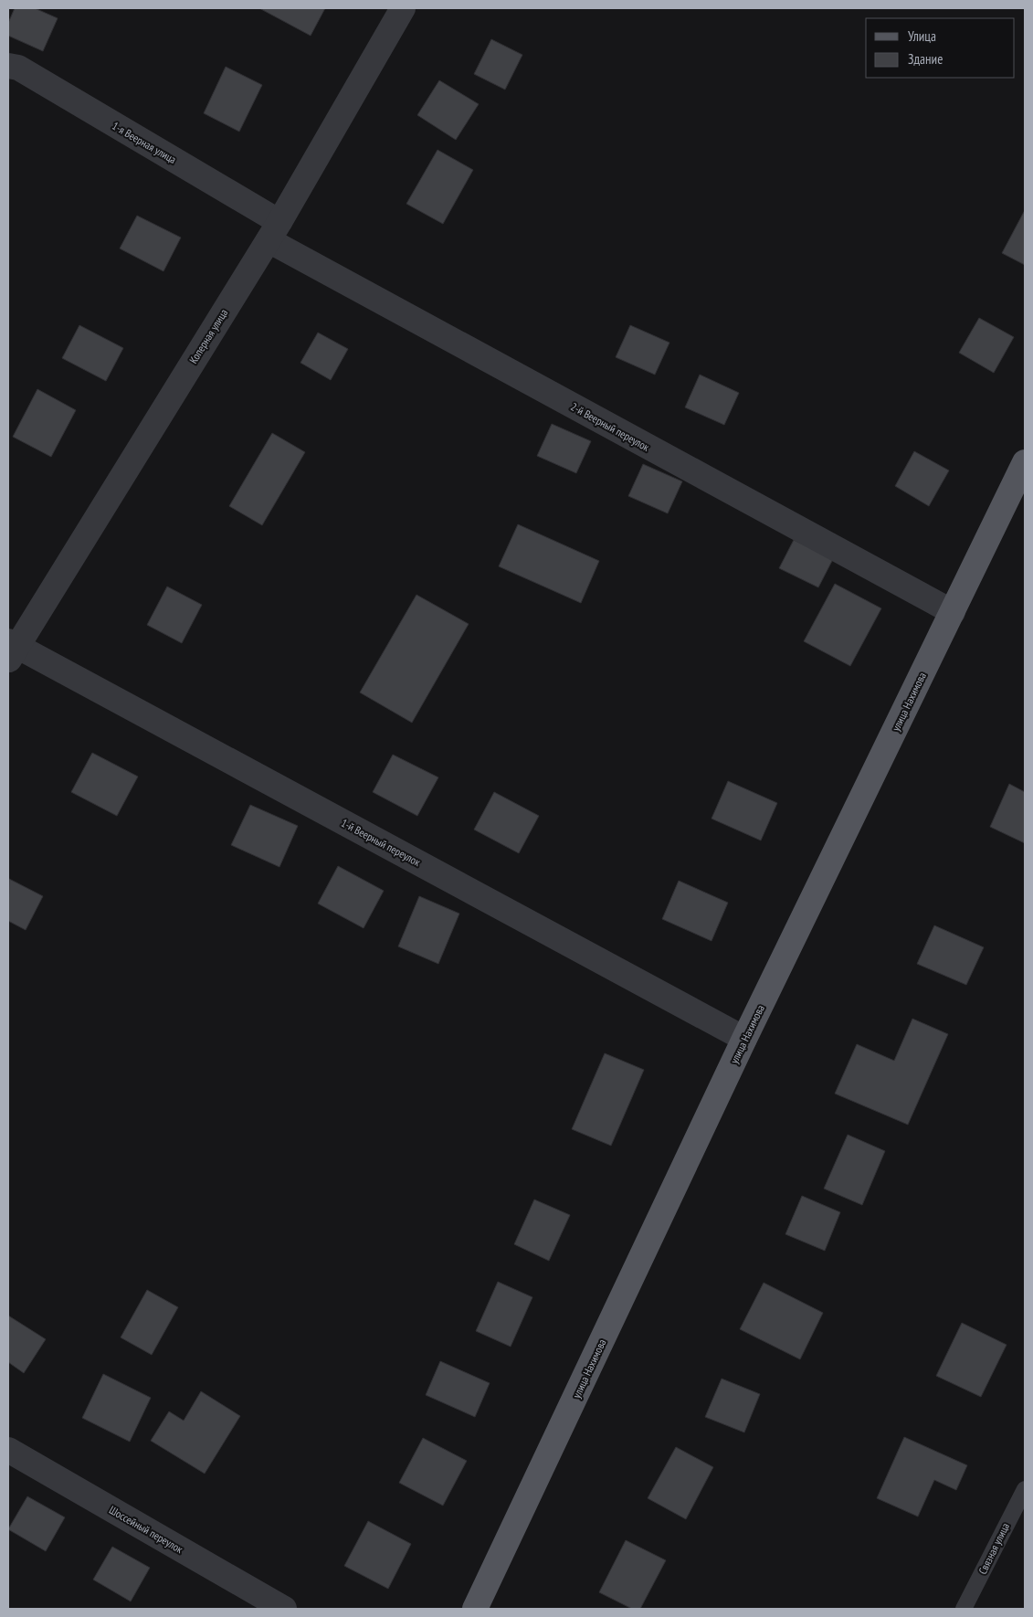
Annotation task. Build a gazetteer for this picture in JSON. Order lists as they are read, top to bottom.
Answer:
{
  "streets": {
    "main road": ["улица Нахимова"],
    "street": [
      "1-я Веерная улица",
      "Коперная улица",
      "2-й Веерный переулок",
      "1-й Веерный переулок",
      "Шоссейный переулок"
    ],
    "lane": ["Связная улица"]
  },
  "crossings": [
    ["1-я Веерная улица", "Коперная улица"],
    ["1-я Веерная улица", "2-й Веерный переулок"],
    ["Коперная улица", "2-й Веерный переулок"],
    ["Коперная улица", "1-й Веерный переулок"],
    ["2-й Веерный переулок", "улица Нахимова"],
    ["улица Нахимова", "1-й Веерный переулок"]
  ],
  "legend": ["Улица", "Здание"]
}
